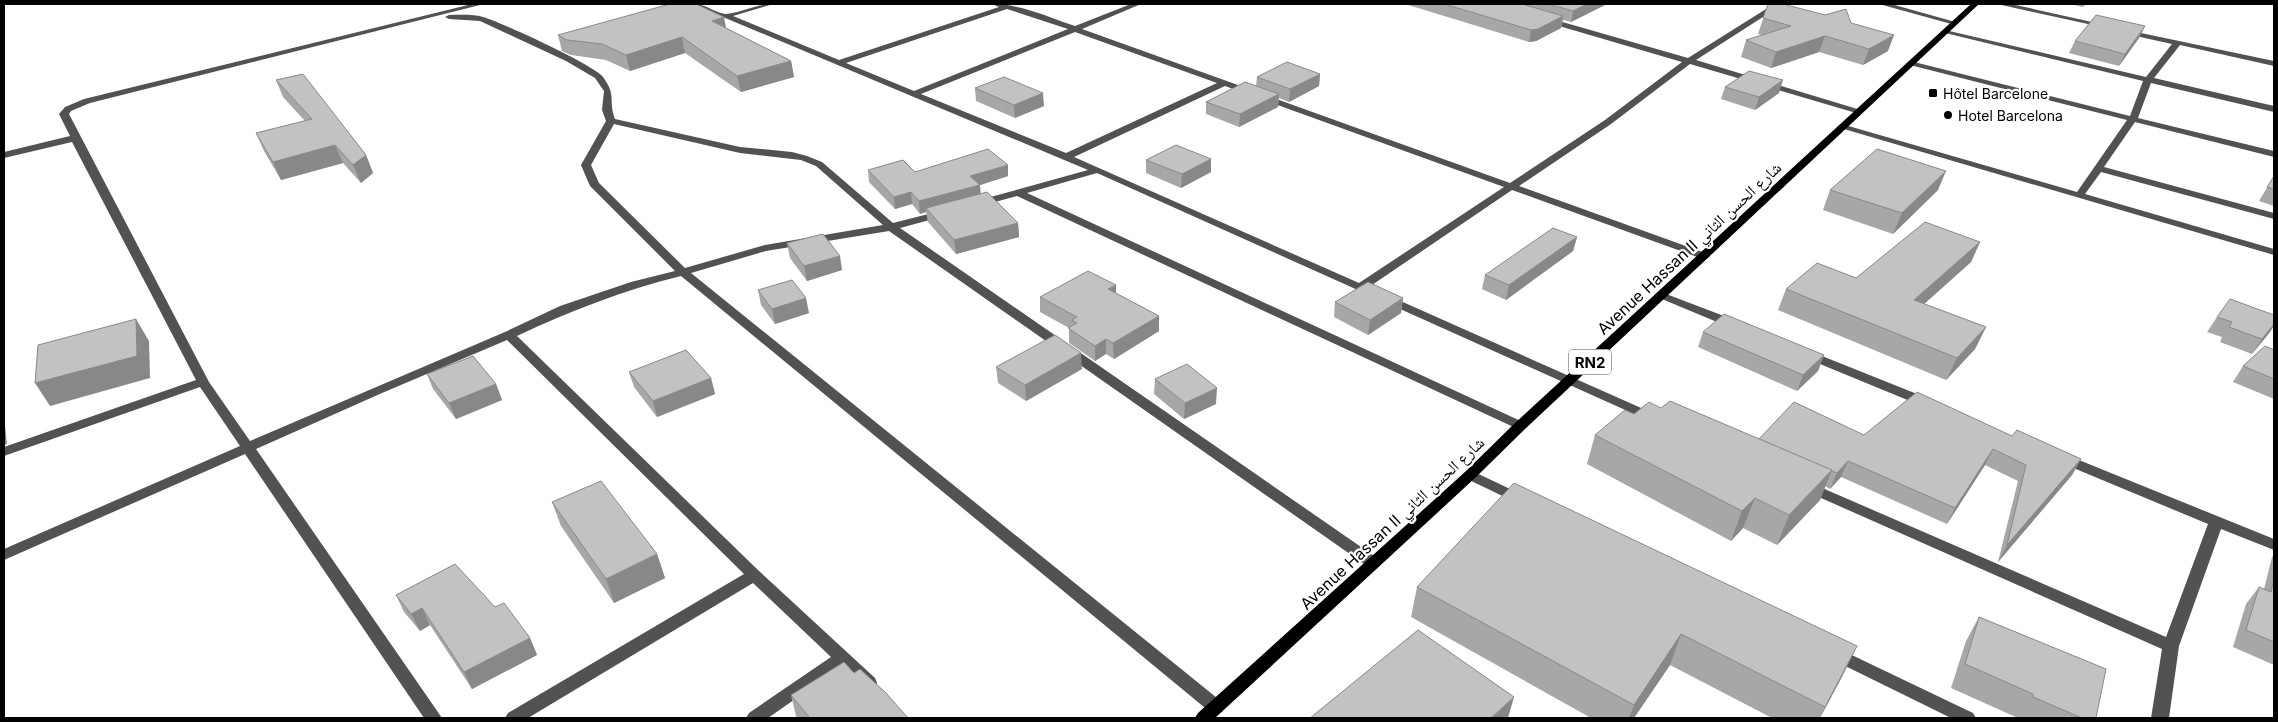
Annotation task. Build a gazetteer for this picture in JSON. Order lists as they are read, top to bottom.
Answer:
{
  "streets": {
    "main road": ["Avenue Hassan II شارع الحسن الثاني", "RN2"]
  },
  "places": {
    "transit": ["Hôtel Barcelone"],
    "other": ["Hotel Barcelona"]
  }
}
